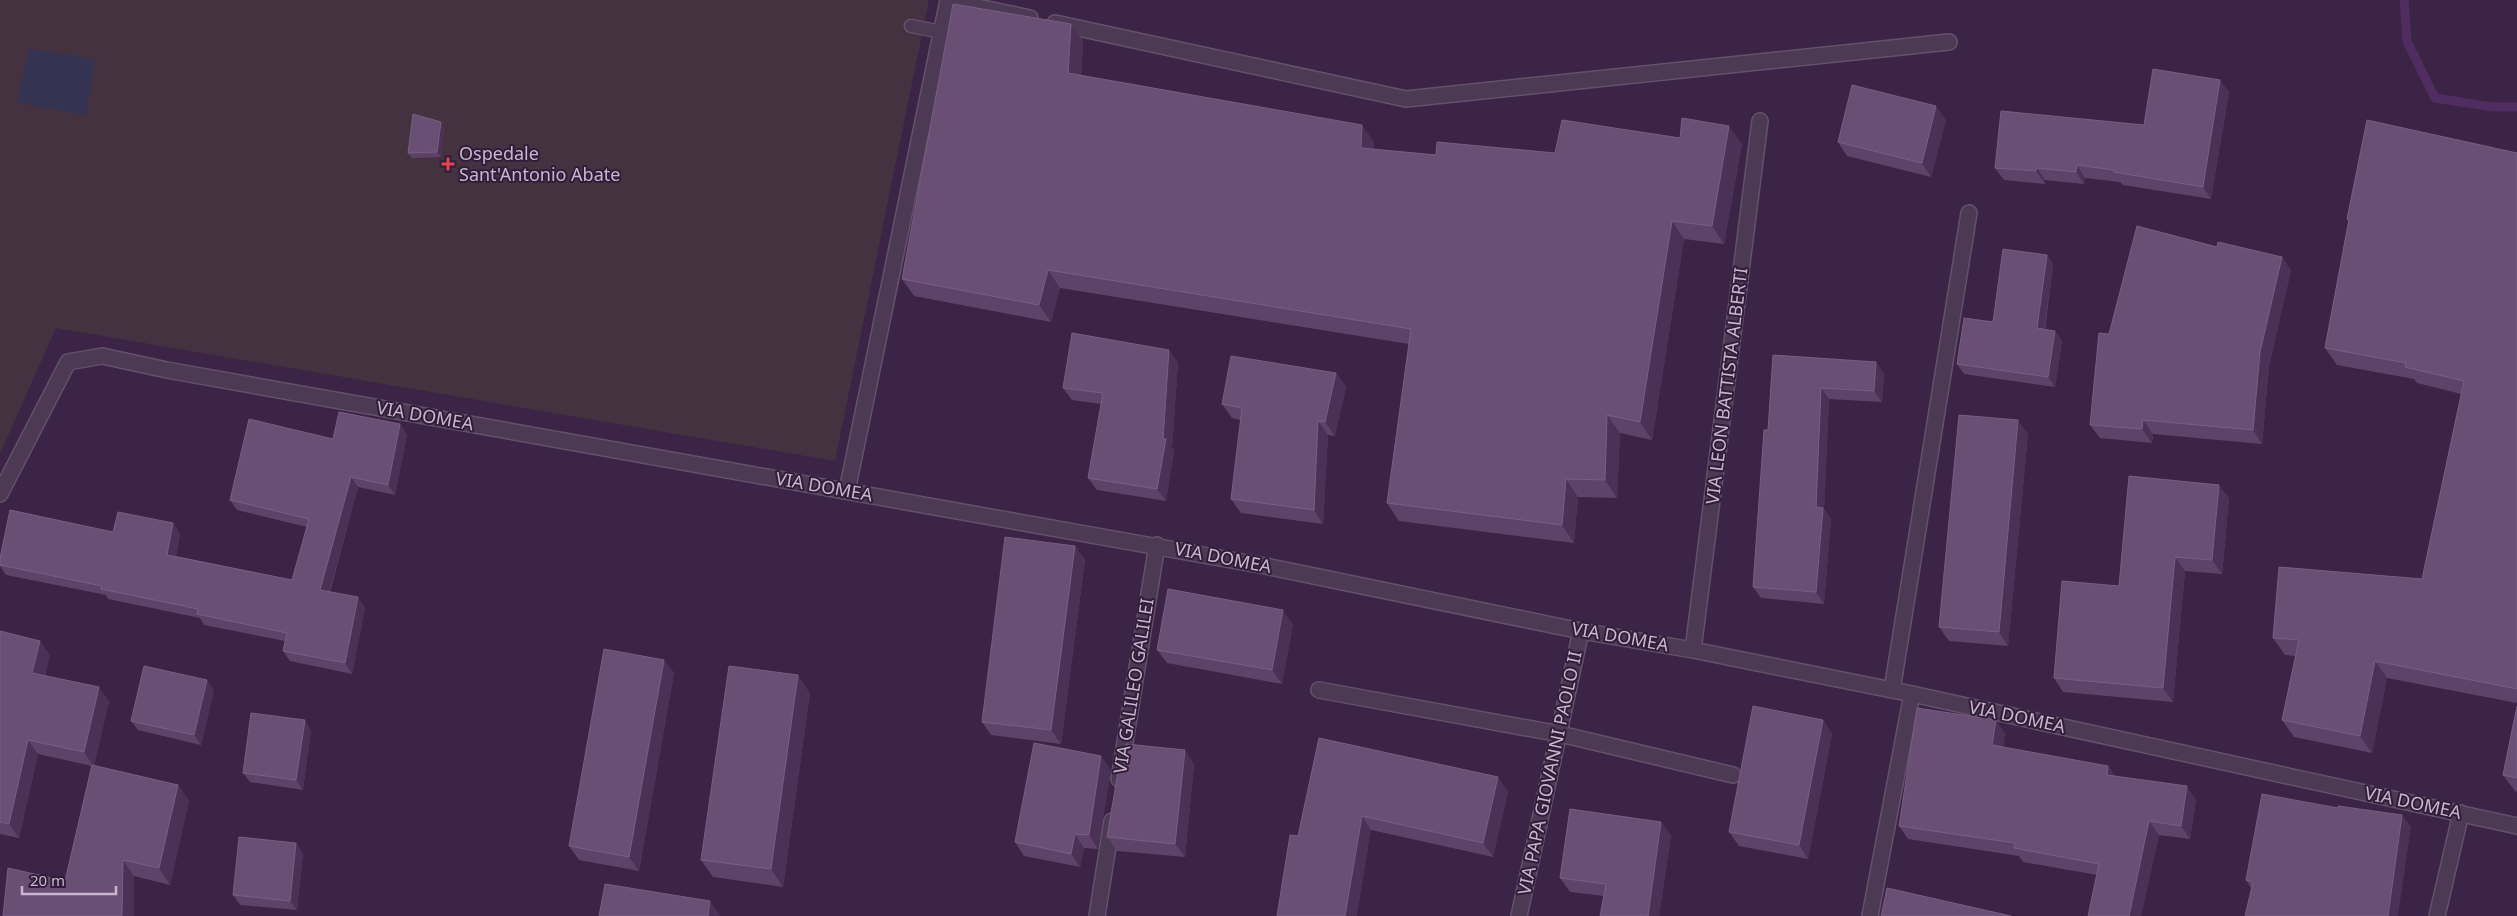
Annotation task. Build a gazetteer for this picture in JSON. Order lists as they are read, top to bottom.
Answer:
{
  "streets": {
    "street": [
      "VIA LEON BATTISTA ALBERTI",
      "VIA DOMEA",
      "VIA GALILEO GALILEI",
      "VIA PAPA GIOVANNI PAOLO II"
    ]
  },
  "crossings": [
    ["VIA LEON BATTISTA ALBERTI", "VIA DOMEA"],
    ["VIA DOMEA", "VIA GALILEO GALILEI"],
    ["VIA DOMEA", "VIA PAPA GIOVANNI PAOLO II"]
  ],
  "places": {
    "health": ["Ospedale Sant'Antonio Abate"]
  },
  "scale_bar": "20 m"
}
